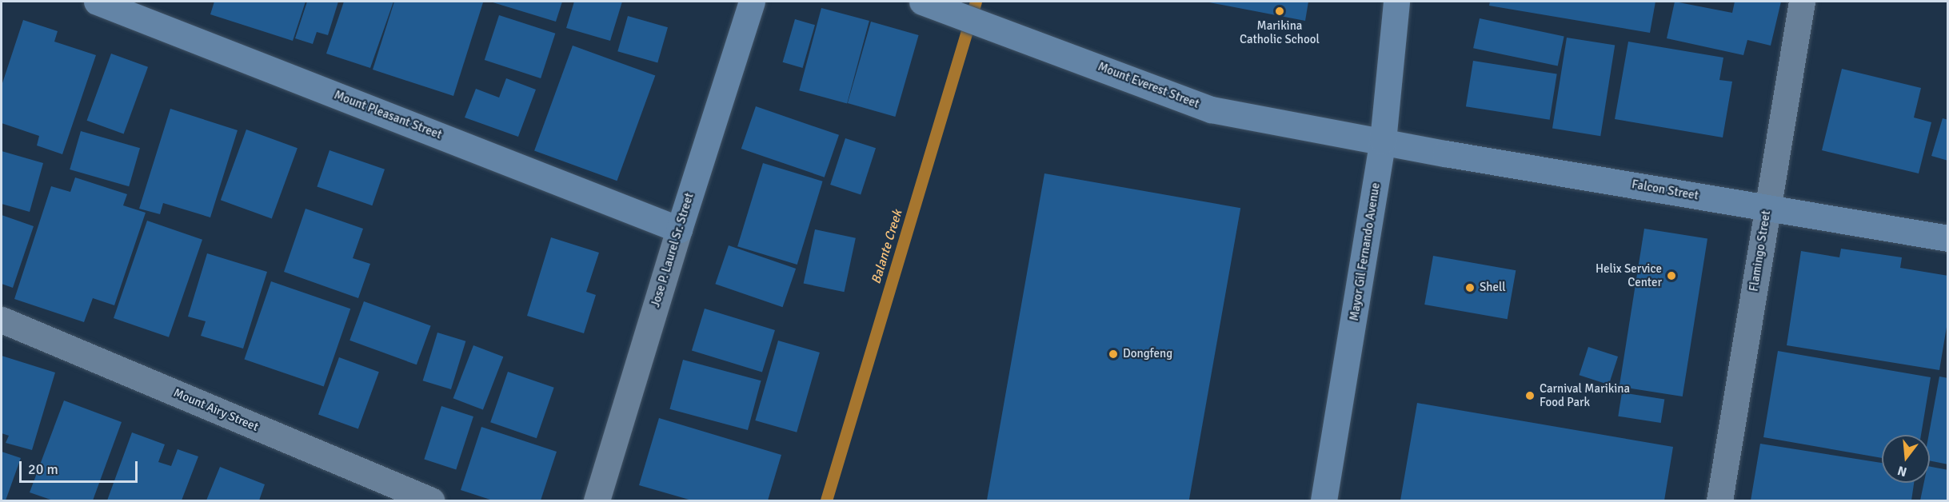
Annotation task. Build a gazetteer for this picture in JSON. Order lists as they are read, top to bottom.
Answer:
{
  "streets": {
    "street": [
      "Mount Everest Street",
      "Mount Pleasant Street",
      "Falcon Street",
      "Jose P. Laurel Sr. Street",
      "Flamingo Street",
      "Mayor Gil Fernando Avenue",
      "Mount Airy Street"
    ]
  },
  "crossings": [
    ["Mount Everest Street", "Falcon Street"],
    ["Mount Everest Street", "Mayor Gil Fernando Avenue"],
    ["Mount Pleasant Street", "Jose P. Laurel Sr. Street"],
    ["Falcon Street", "Flamingo Street"],
    ["Falcon Street", "Mayor Gil Fernando Avenue"]
  ],
  "water": ["Balante Creek"],
  "places": [
    "Marikina Catholic School",
    "Helix Service Center",
    "Shell",
    "Dongfeng",
    "Carnival Marikina Food Park"
  ],
  "scale_bar": "20 m",
  "north": "bottom"
}
